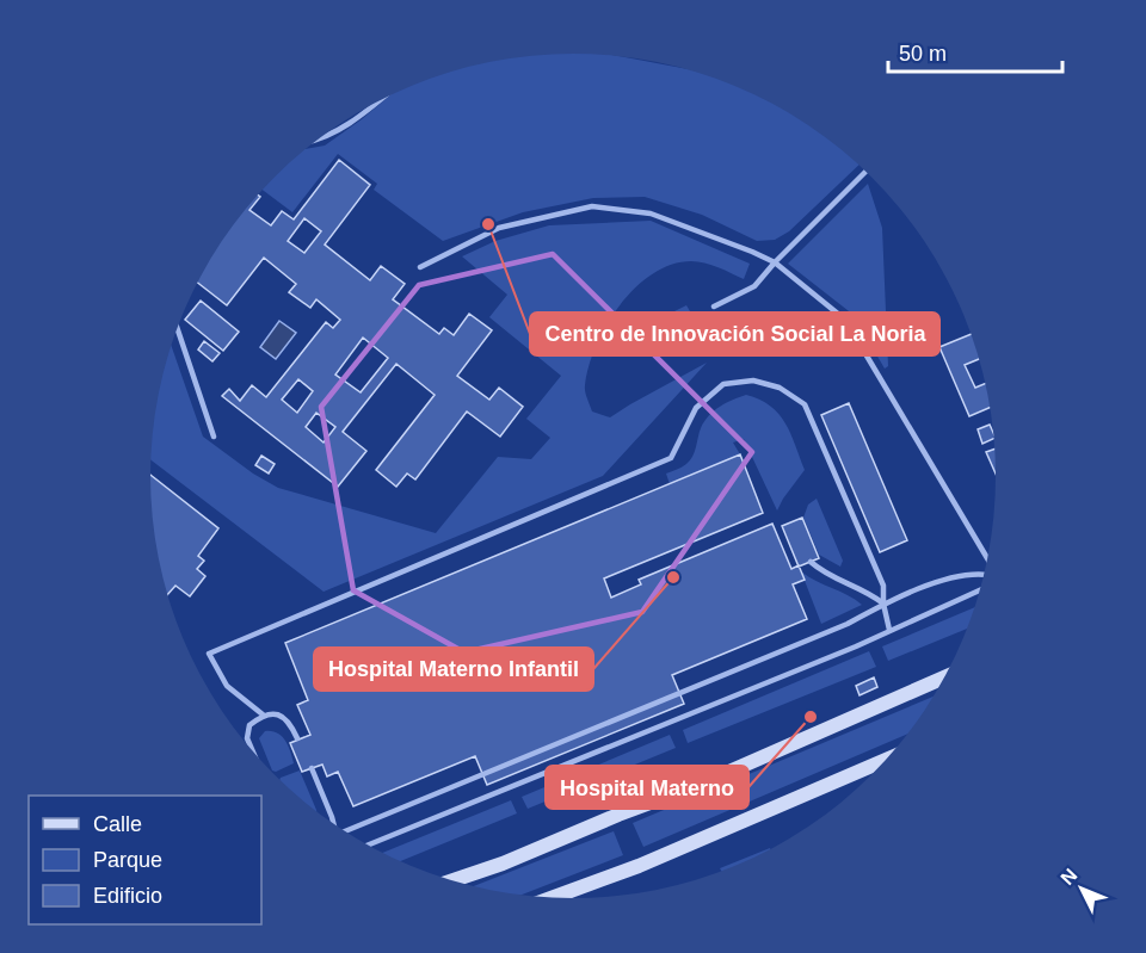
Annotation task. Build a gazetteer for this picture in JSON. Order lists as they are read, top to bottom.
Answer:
{
  "places": ["Centro de Innovación Social La Noria", "Hospital Materno Infantil", "Hospital Materno"],
  "legend": ["Calle", "Parque", "Edificio"],
  "scale_bar": "50 m",
  "north": "top left"
}
